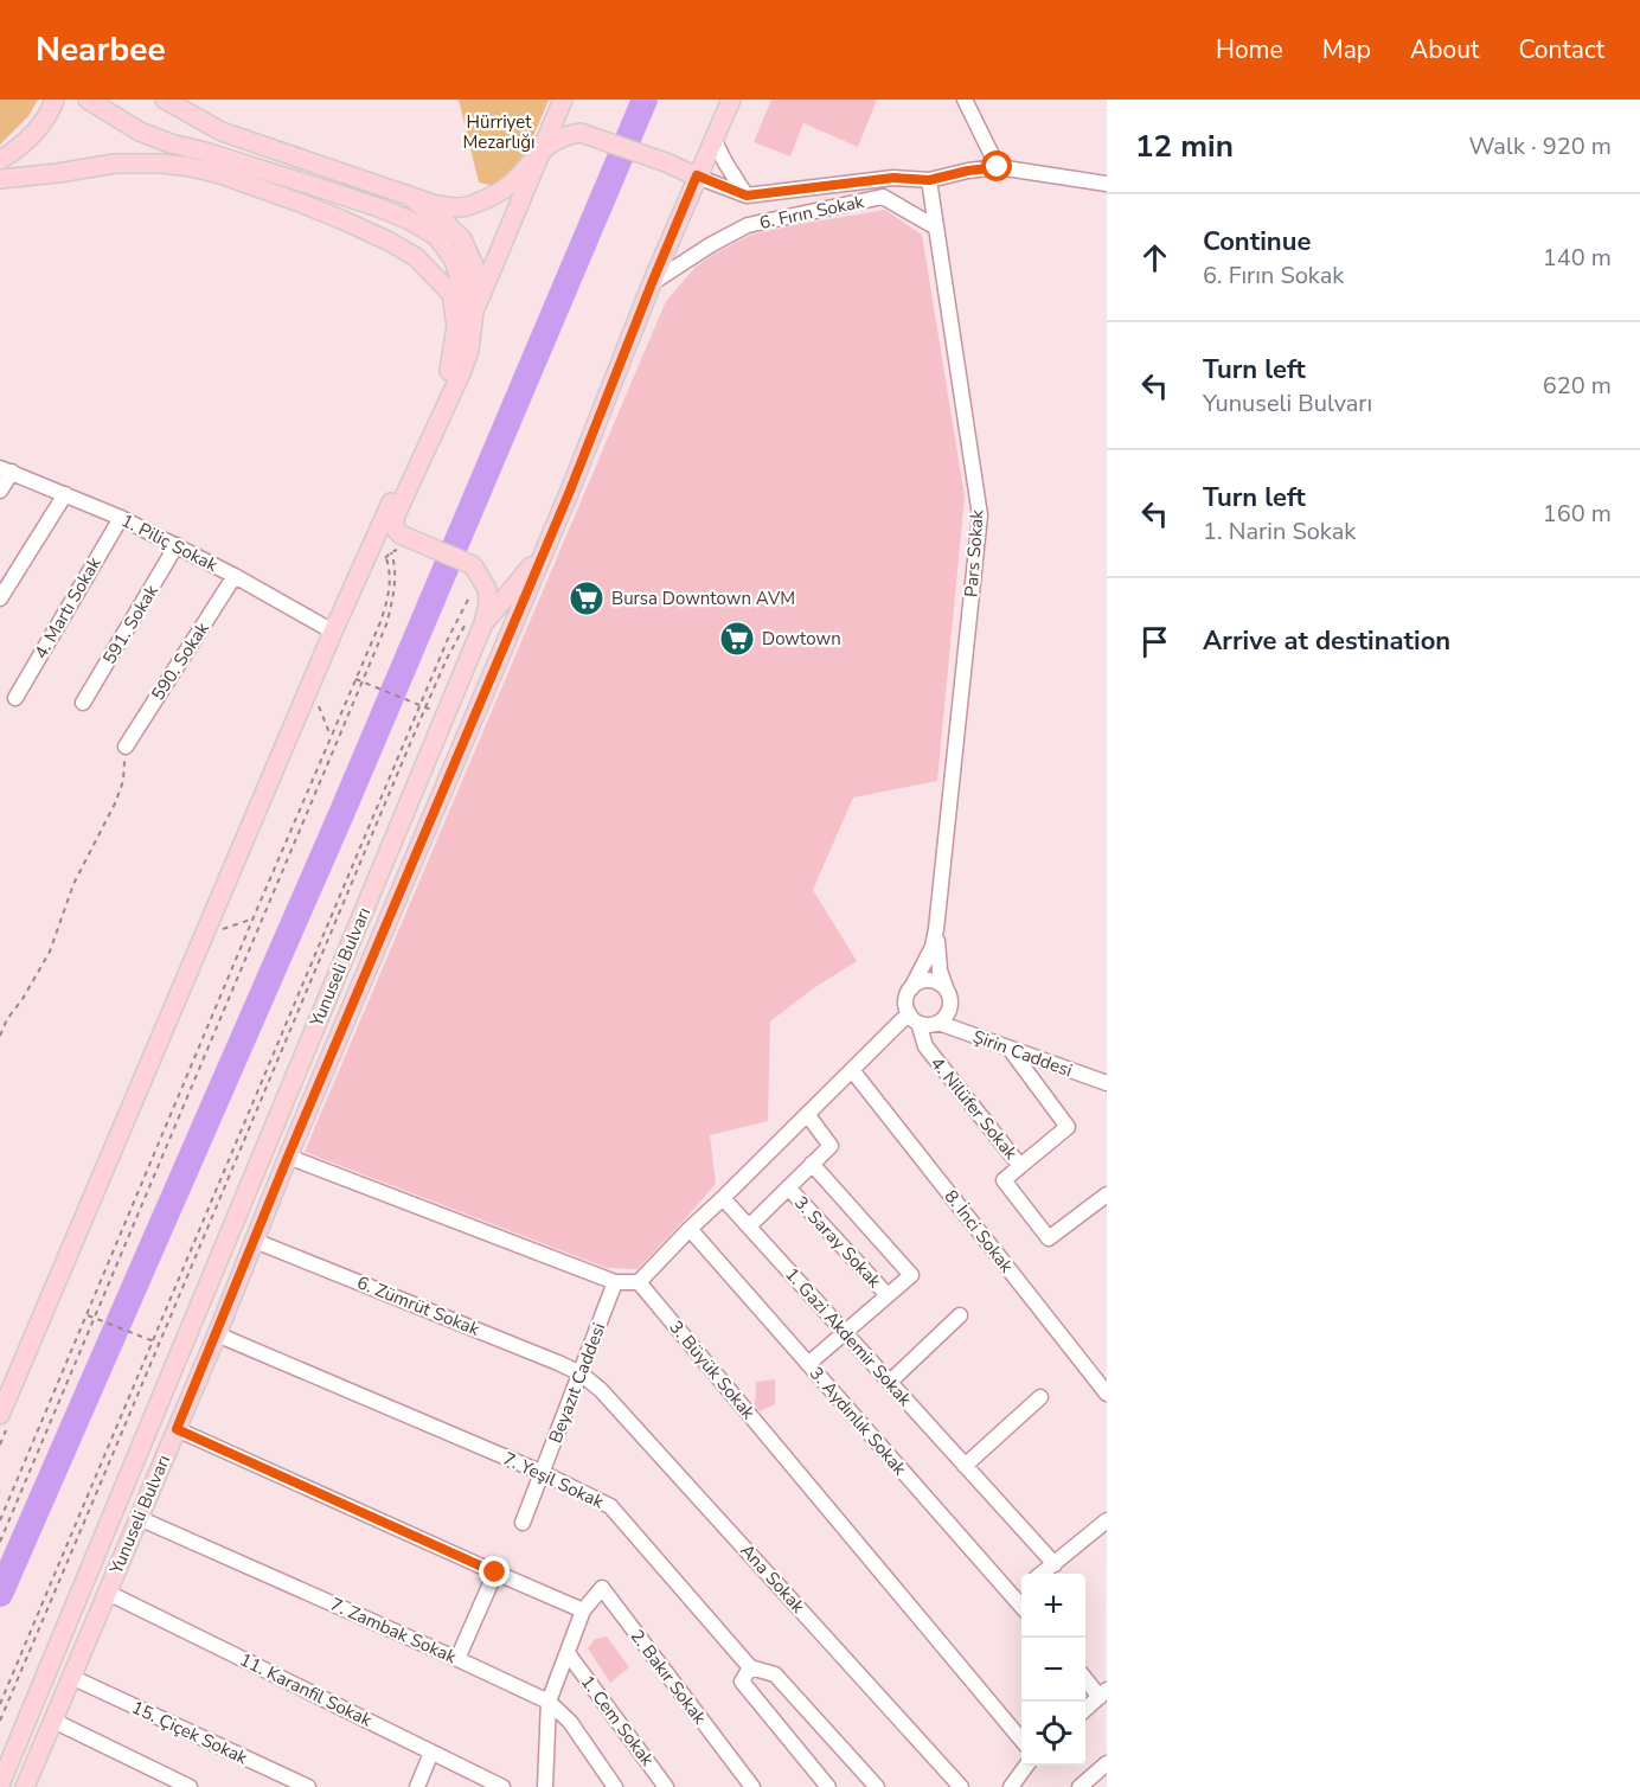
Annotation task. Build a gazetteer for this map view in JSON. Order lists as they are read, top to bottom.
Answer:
{
  "streets": {
    "main road": ["Yunuseli Bulvarı"],
    "street": [
      "6. Fırın Sokak",
      "1. Piliç Sokak",
      "Pars Sokak",
      "4. Martı Sokak",
      "591. Sokak",
      "590. Sokak",
      "Şirin Caddesi",
      "4. Nilüfer Sokak",
      "8. İnci Sokak",
      "3. Saray Sokak",
      "6. Zümrüt Sokak",
      "1. Gazi Akdemir Sokak",
      "3. Büyük Sokak",
      "Beyazıt Caddesi",
      "3. Aydınlık Sokak",
      "7. Yeşil Sokak",
      "Ana Sokak",
      "7. Zambak Sokak",
      "2. Bakır Sokak",
      "11. Karanfil Sokak",
      "1. Cem Sokak",
      "15. Çiçek Sokak"
    ]
  },
  "crossings": [
    ["6. Fırın Sokak", "Pars Sokak"],
    ["6. Fırın Sokak", "Yunuseli Bulvarı"],
    ["1. Piliç Sokak", "4. Martı Sokak"],
    ["1. Piliç Sokak", "591. Sokak"],
    ["1. Piliç Sokak", "590. Sokak"],
    ["Yunuseli Bulvarı", "6. Zümrüt Sokak"],
    ["Yunuseli Bulvarı", "7. Yeşil Sokak"],
    ["Yunuseli Bulvarı", "7. Zambak Sokak"],
    ["Yunuseli Bulvarı", "11. Karanfil Sokak"],
    ["Yunuseli Bulvarı", "15. Çiçek Sokak"],
    ["Şirin Caddesi", "4. Nilüfer Sokak"],
    ["6. Zümrüt Sokak", "Beyazıt Caddesi"],
    ["6. Zümrüt Sokak", "Ana Sokak"],
    ["Beyazıt Caddesi", "7. Yeşil Sokak"],
    ["Beyazıt Caddesi", "Ana Sokak"]
  ],
  "parks": ["Hürriyet Mezarlığı"],
  "places": {
    "supermarket": ["Bursa Downtown AVM", "Dowtown"]
  },
  "page": {
    "header": "Nearbee",
    "nav": [
      "Home",
      "Map",
      "About",
      "Contact"
    ],
    "heading": ["12 min", "Walk · 920 m"],
    "list": [
      ["Continue", "6. Fırın Sokak", "140 m"],
      ["Turn left", "Yunuseli Bulvarı", "620 m"],
      ["Turn left", "1. Narin Sokak", "160 m"],
      "Arrive at destination"
    ],
    "map_buttons": ["+", "−"]
  }
}
